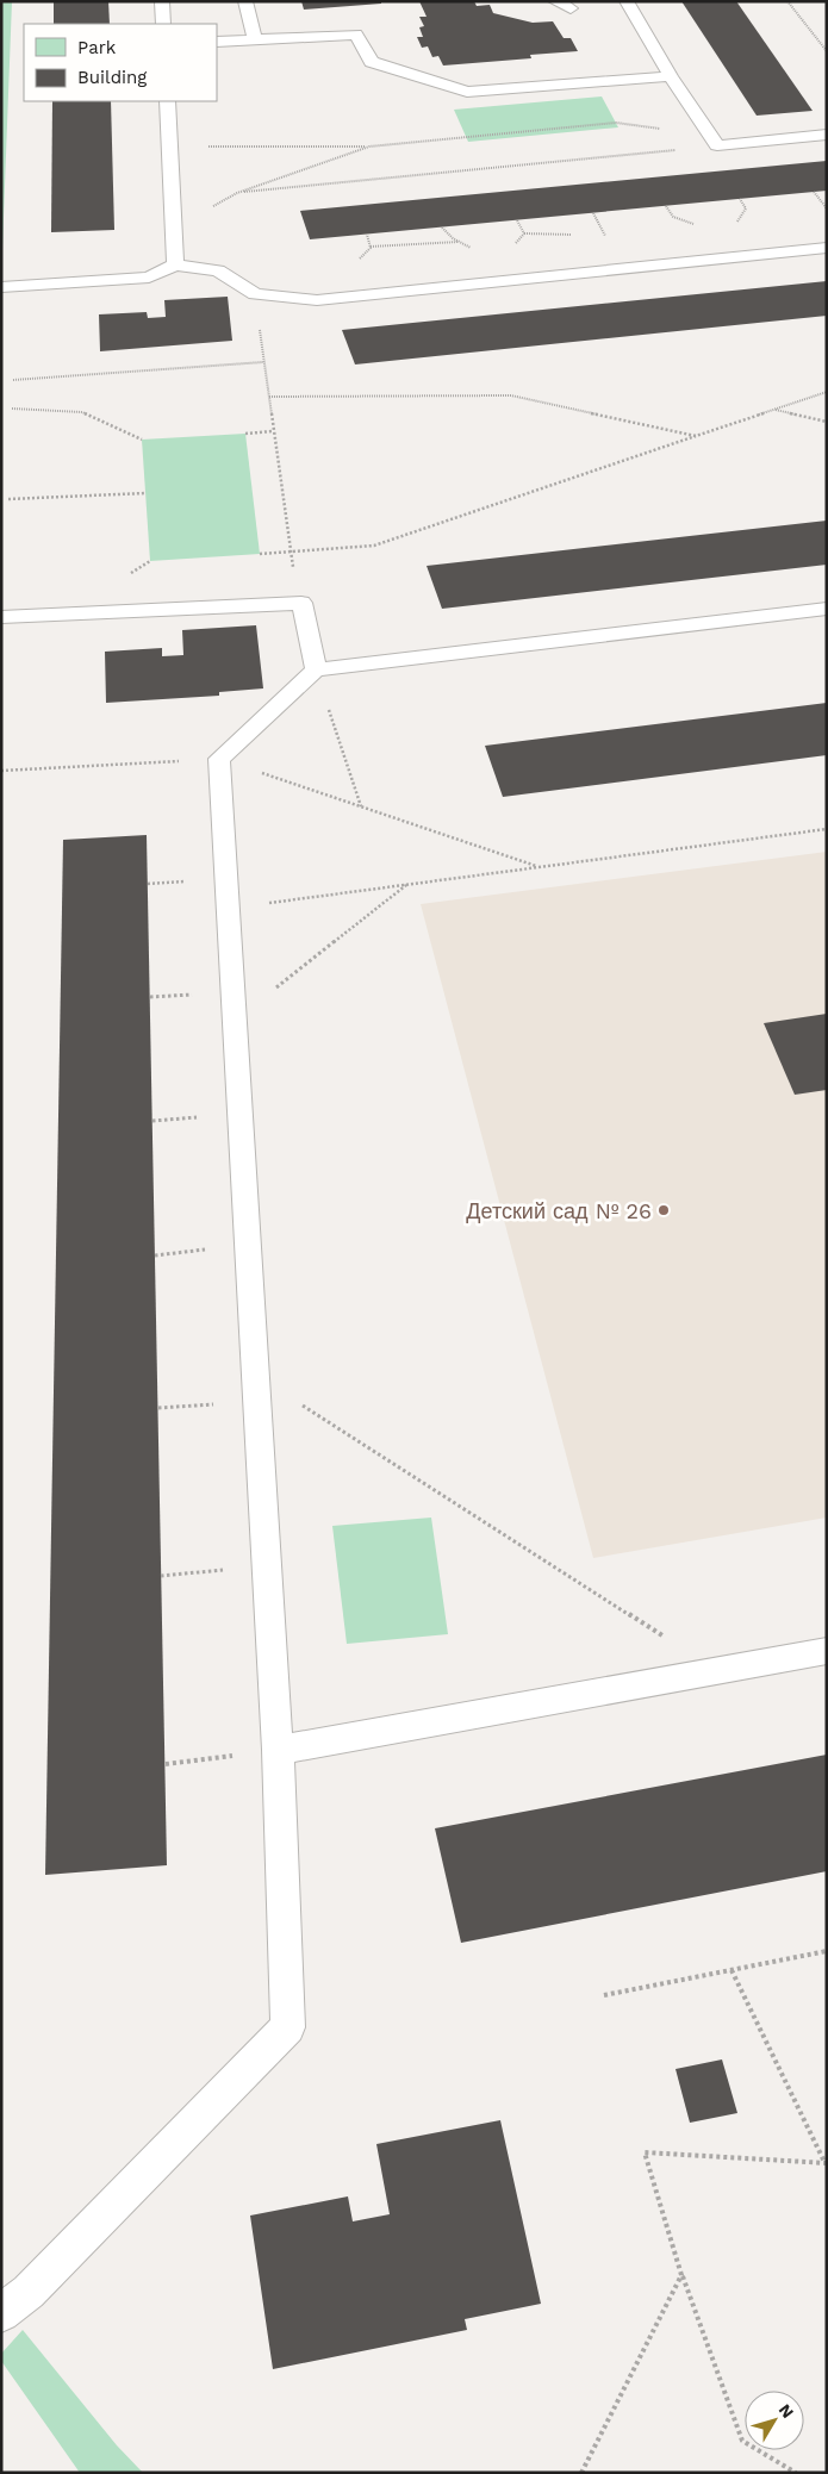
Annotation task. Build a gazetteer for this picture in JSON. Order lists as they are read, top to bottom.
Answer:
{
  "places": ["Детский сад № 26"],
  "legend": ["Park", "Building"],
  "north": "top right"
}
